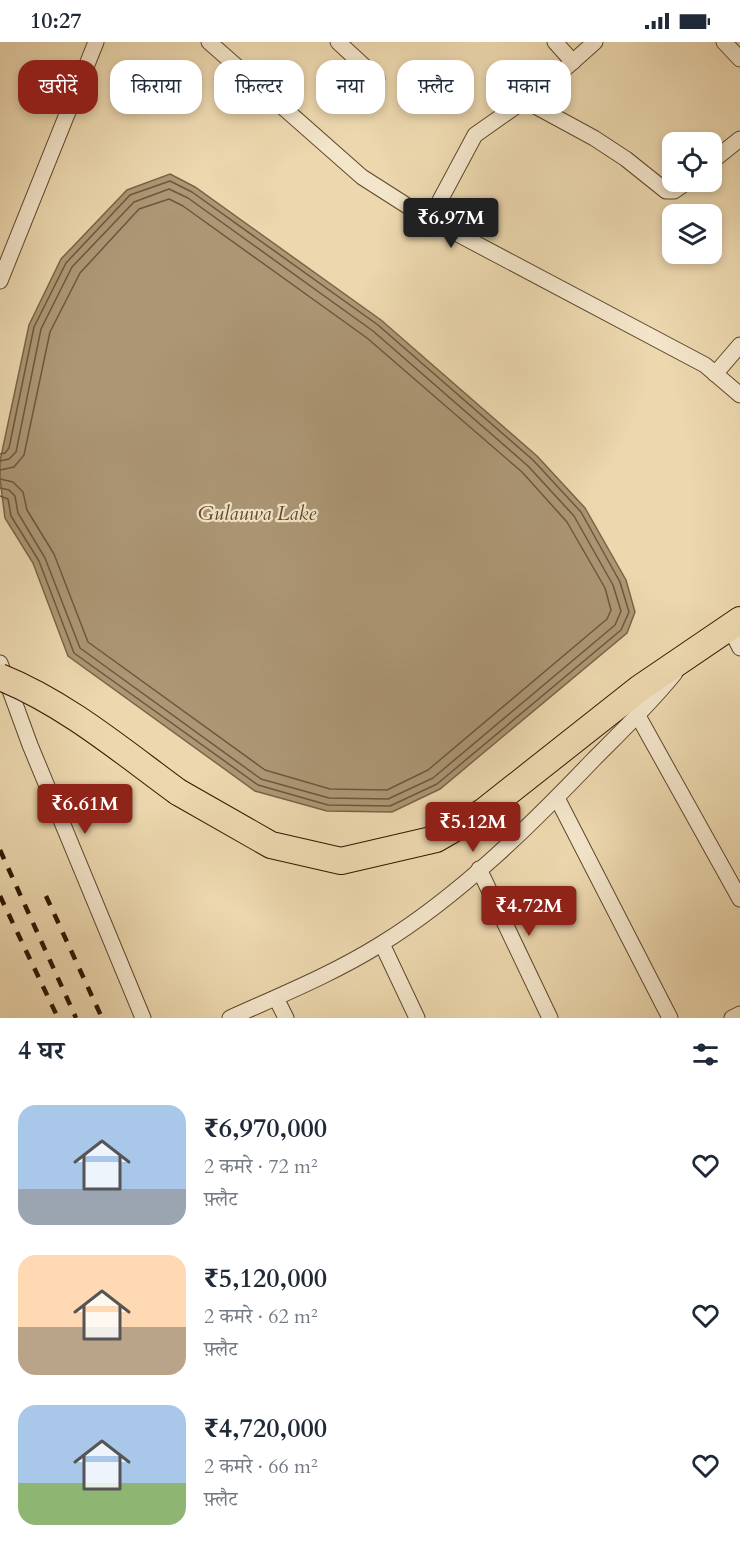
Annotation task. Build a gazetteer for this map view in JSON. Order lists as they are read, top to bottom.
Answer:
{
  "water": ["Gulauwa Lake"],
  "page": {
    "status": "10:27",
    "chip": [
      "खरीदें",
      "किराया",
      "फ़िल्टर",
      "नया",
      "फ़्लैट",
      "मकान"
    ],
    "price": [
      "₹6.97M",
      "₹6.61M",
      "₹5.12M",
      "₹4.72M"
    ],
    "heading": "4 घर",
    "list": [
      {
        "name": "₹6,970,000",
        "note": "2 कमरे · 72 m² · फ़्लैट"
      },
      {
        "name": "₹5,120,000",
        "note": "2 कमरे · 62 m² · फ़्लैट"
      },
      {
        "name": "₹4,720,000",
        "note": "2 कमरे · 66 m² · फ़्लैट"
      }
    ]
  }
}
